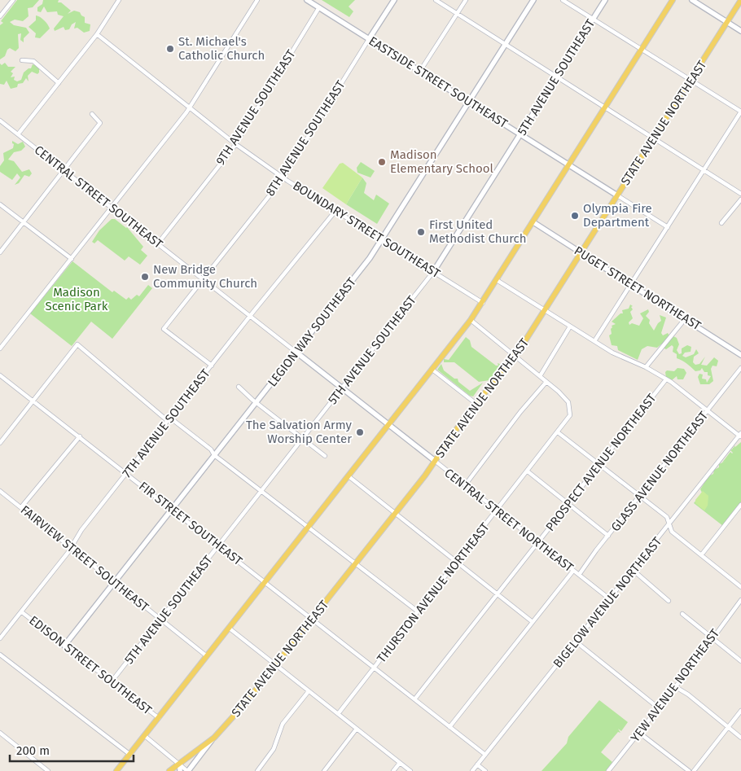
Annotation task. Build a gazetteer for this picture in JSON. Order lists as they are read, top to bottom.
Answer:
{
  "streets": {
    "main road": ["STATE AVENUE NORTHEAST"],
    "street": [
      "5TH AVENUE SOUTHEAST",
      "EASTSIDE STREET SOUTHEAST",
      "9TH AVENUE SOUTHEAST",
      "8TH AVENUE SOUTHEAST",
      "CENTRAL STREET SOUTHEAST",
      "BOUNDARY STREET SOUTHEAST",
      "PUGET STREET NORTHEAST",
      "LEGION WAY SOUTHEAST",
      "7TH AVENUE SOUTHEAST",
      "PROSPECT AVENUE NORTHEAST",
      "GLASS AVENUE NORTHEAST",
      "CENTRAL STREET NORTHEAST",
      "FIR STREET SOUTHEAST",
      "FAIRVIEW STREET SOUTHEAST",
      "THURSTON AVENUE NORTHEAST",
      "BIGELOW AVENUE NORTHEAST",
      "EDISON STREET SOUTHEAST",
      "YEW AVENUE NORTHEAST"
    ]
  },
  "crossings": [
    ["5TH AVENUE SOUTHEAST", "EASTSIDE STREET SOUTHEAST"],
    ["5TH AVENUE SOUTHEAST", "CENTRAL STREET SOUTHEAST"],
    ["5TH AVENUE SOUTHEAST", "BOUNDARY STREET SOUTHEAST"],
    ["5TH AVENUE SOUTHEAST", "FIR STREET SOUTHEAST"],
    ["5TH AVENUE SOUTHEAST", "FAIRVIEW STREET SOUTHEAST"],
    ["5TH AVENUE SOUTHEAST", "EDISON STREET SOUTHEAST"],
    ["EASTSIDE STREET SOUTHEAST", "9TH AVENUE SOUTHEAST"],
    ["EASTSIDE STREET SOUTHEAST", "STATE AVENUE NORTHEAST"],
    ["EASTSIDE STREET SOUTHEAST", "8TH AVENUE SOUTHEAST"],
    ["EASTSIDE STREET SOUTHEAST", "LEGION WAY SOUTHEAST"],
    ["9TH AVENUE SOUTHEAST", "CENTRAL STREET SOUTHEAST"],
    ["9TH AVENUE SOUTHEAST", "BOUNDARY STREET SOUTHEAST"],
    ["STATE AVENUE NORTHEAST", "PUGET STREET NORTHEAST"],
    ["STATE AVENUE NORTHEAST", "CENTRAL STREET NORTHEAST"],
    ["STATE AVENUE NORTHEAST", "FIR STREET SOUTHEAST"],
    ["8TH AVENUE SOUTHEAST", "CENTRAL STREET SOUTHEAST"],
    ["8TH AVENUE SOUTHEAST", "BOUNDARY STREET SOUTHEAST"],
    ["8TH AVENUE SOUTHEAST", "7TH AVENUE SOUTHEAST"],
    ["CENTRAL STREET SOUTHEAST", "LEGION WAY SOUTHEAST"],
    ["CENTRAL STREET SOUTHEAST", "7TH AVENUE SOUTHEAST"],
    ["CENTRAL STREET SOUTHEAST", "CENTRAL STREET NORTHEAST"],
    ["BOUNDARY STREET SOUTHEAST", "LEGION WAY SOUTHEAST"],
    ["BOUNDARY STREET SOUTHEAST", "7TH AVENUE SOUTHEAST"],
    ["LEGION WAY SOUTHEAST", "FIR STREET SOUTHEAST"],
    ["LEGION WAY SOUTHEAST", "FAIRVIEW STREET SOUTHEAST"],
    ["LEGION WAY SOUTHEAST", "EDISON STREET SOUTHEAST"],
    ["7TH AVENUE SOUTHEAST", "FIR STREET SOUTHEAST"],
    ["7TH AVENUE SOUTHEAST", "FAIRVIEW STREET SOUTHEAST"],
    ["7TH AVENUE SOUTHEAST", "EDISON STREET SOUTHEAST"],
    ["PROSPECT AVENUE NORTHEAST", "CENTRAL STREET NORTHEAST"],
    ["PROSPECT AVENUE NORTHEAST", "FIR STREET SOUTHEAST"],
    ["GLASS AVENUE NORTHEAST", "CENTRAL STREET NORTHEAST"],
    ["CENTRAL STREET NORTHEAST", "THURSTON AVENUE NORTHEAST"],
    ["CENTRAL STREET NORTHEAST", "BIGELOW AVENUE NORTHEAST"],
    ["FIR STREET SOUTHEAST", "THURSTON AVENUE NORTHEAST"],
    ["FIR STREET SOUTHEAST", "BIGELOW AVENUE NORTHEAST"]
  ],
  "parks": ["Madison Scenic Park"],
  "places": [
    "St. Michael's Catholic Church",
    "Madison Elementary School",
    "Olympia Fire Department",
    "First United Methodist Church",
    "New Bridge Community Church",
    "The Salvation Army Worship Center"
  ],
  "scale_bar": "200 m"
}
